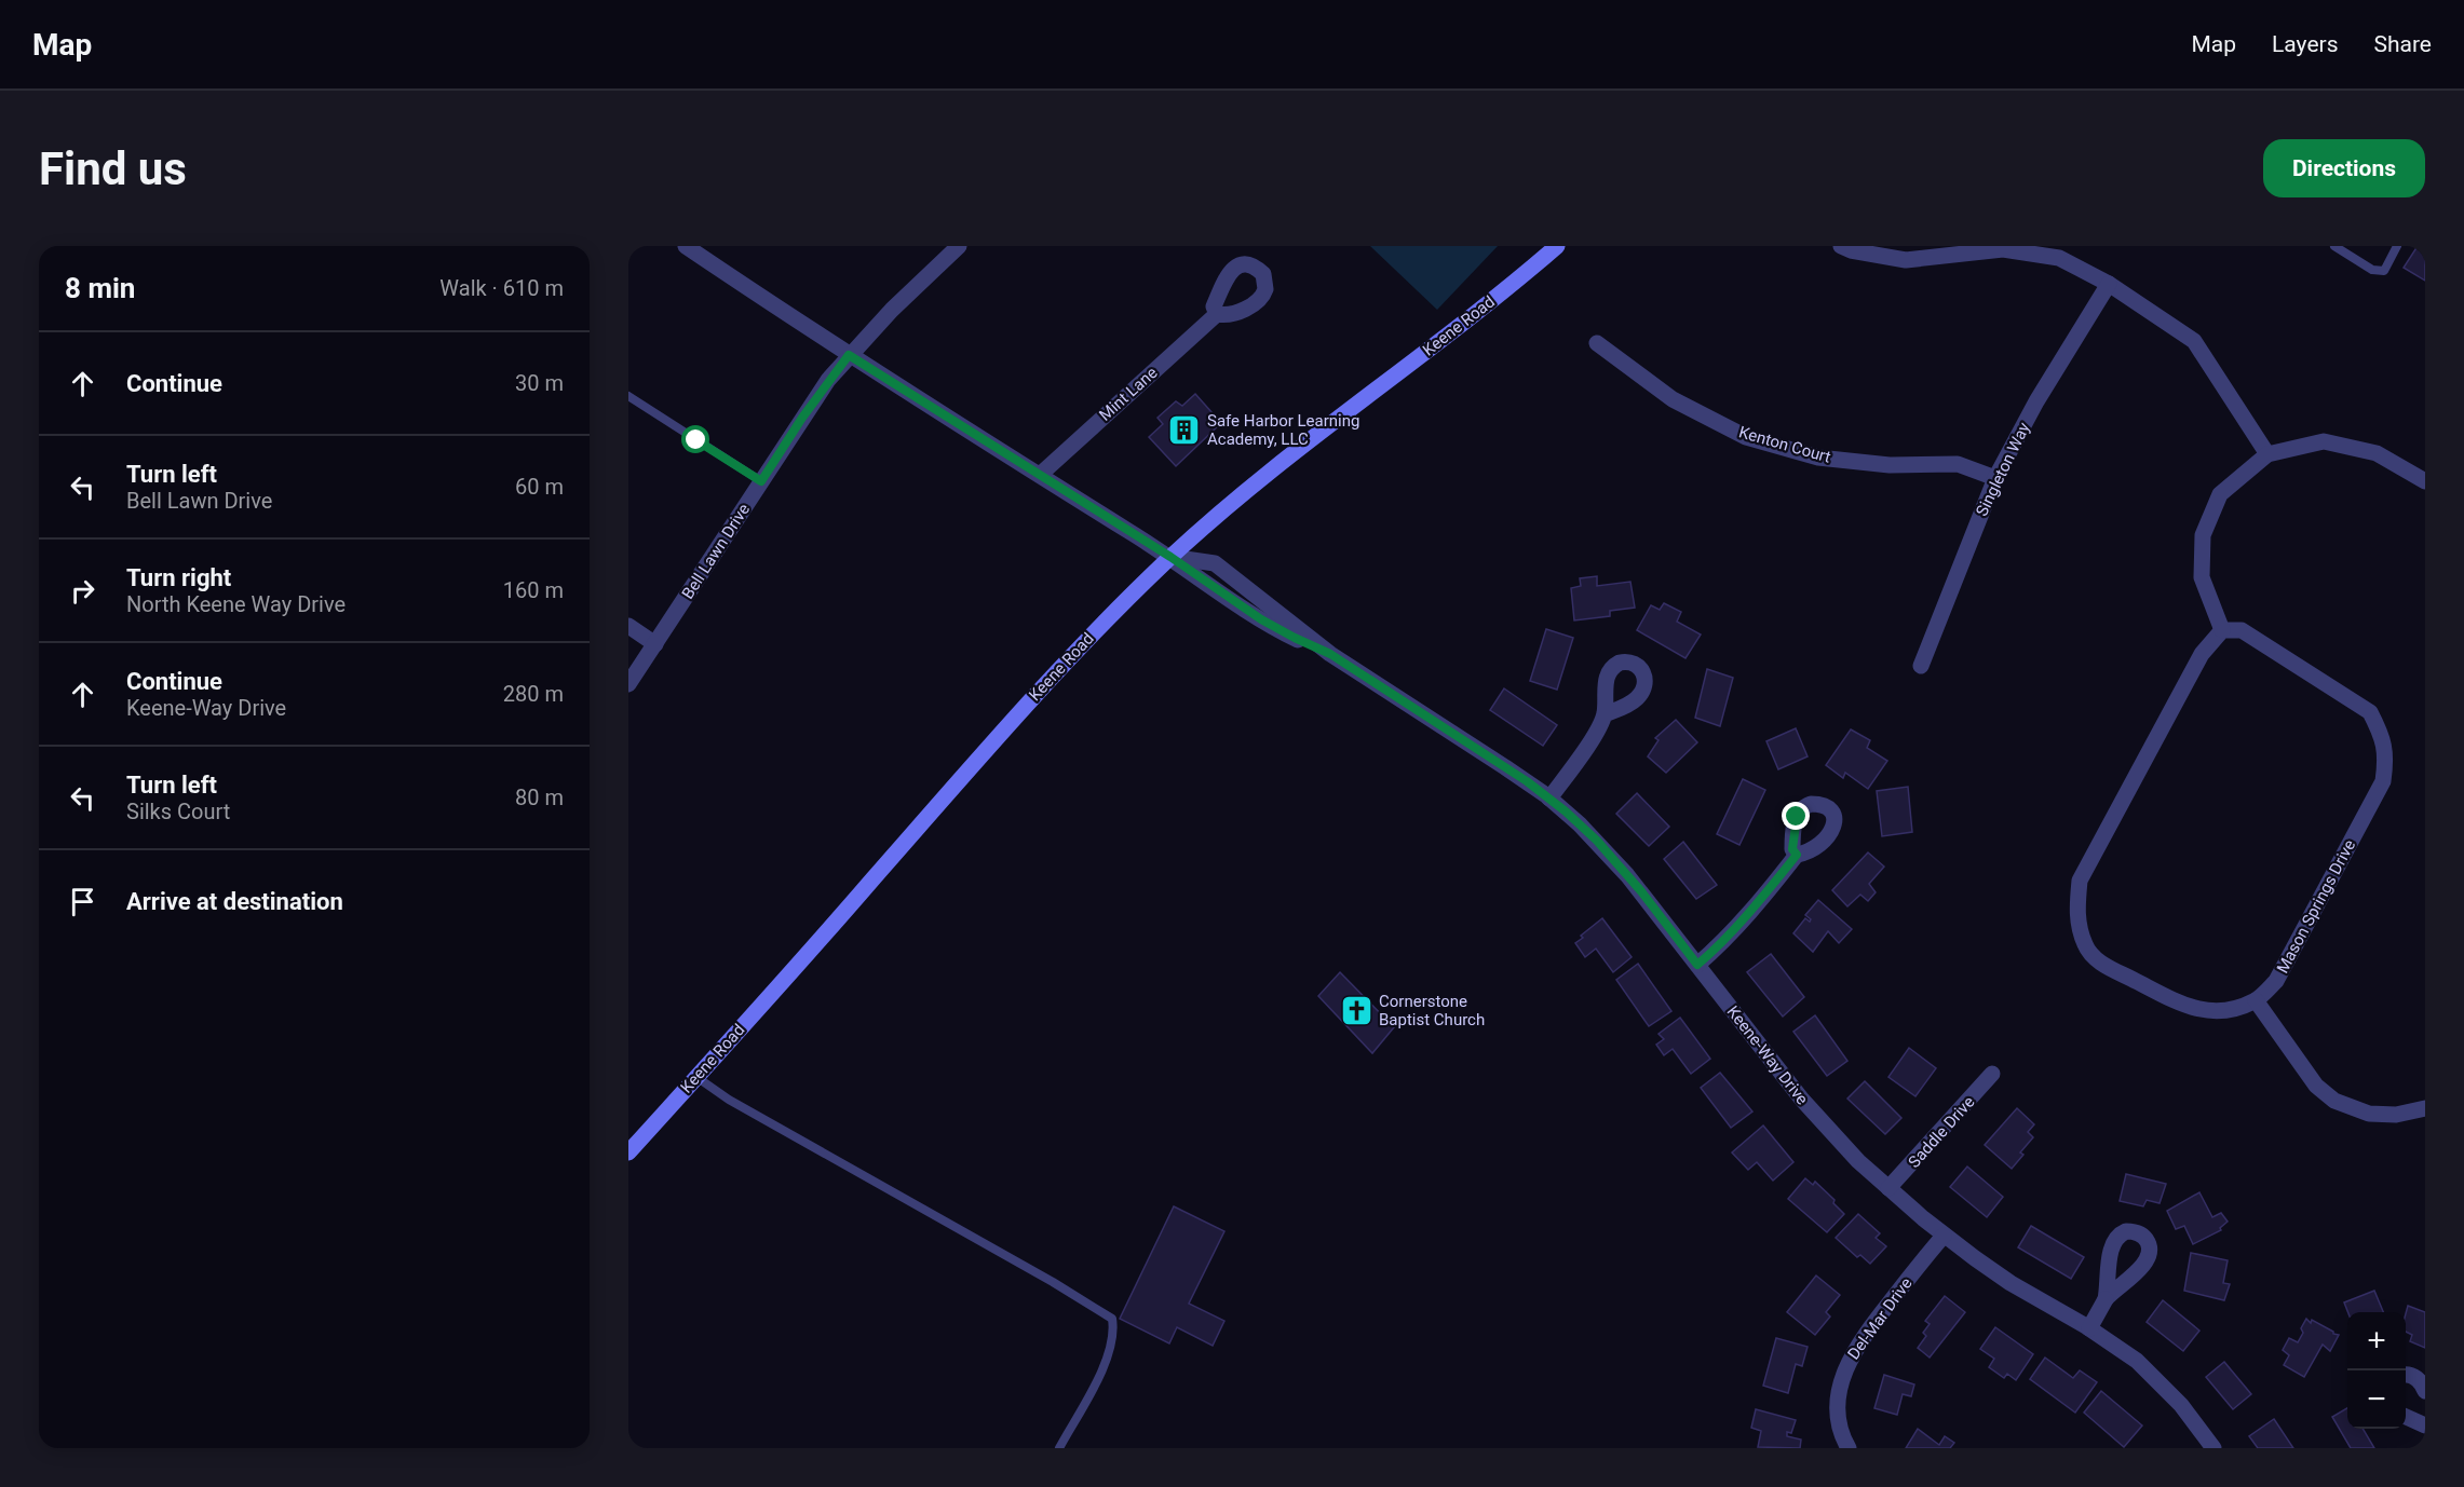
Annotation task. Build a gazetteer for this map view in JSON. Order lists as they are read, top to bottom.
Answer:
{
  "streets": {
    "main road": ["Keene Road"],
    "street": [
      "Mint Lane",
      "Kenton Court",
      "Singleton Way",
      "Bell Lawn Drive",
      "Mason Springs Drive",
      "Keene-Way Drive",
      "Saddle Drive",
      "Del-Mar Drive"
    ]
  },
  "crossings": [
    ["Keene Road", "Keene-Way Drive"],
    ["Mint Lane", "Keene-Way Drive"],
    ["Kenton Court", "Singleton Way"],
    ["Bell Lawn Drive", "Keene-Way Drive"],
    ["Keene-Way Drive", "Saddle Drive"],
    ["Keene-Way Drive", "Del-Mar Drive"]
  ],
  "places": {
    "building": ["Safe Harbor Learning Academy, LLC"],
    "church": ["Cornerstone Baptist Church"]
  },
  "page": {
    "header": "Map",
    "nav": ["Map", "Layers", "Share"],
    "buttons": "Directions",
    "title": "Find us",
    "heading": ["8 min", "Walk · 610 m"],
    "list": [
      ["Continue", "30 m"],
      ["Turn left", "Bell Lawn Drive", "60 m"],
      ["Turn right", "North Keene Way Drive", "160 m"],
      ["Continue", "Keene-Way Drive", "280 m"],
      ["Turn left", "Silks Court", "80 m"],
      "Arrive at destination"
    ],
    "map_buttons": ["+", "−"]
  }
}
